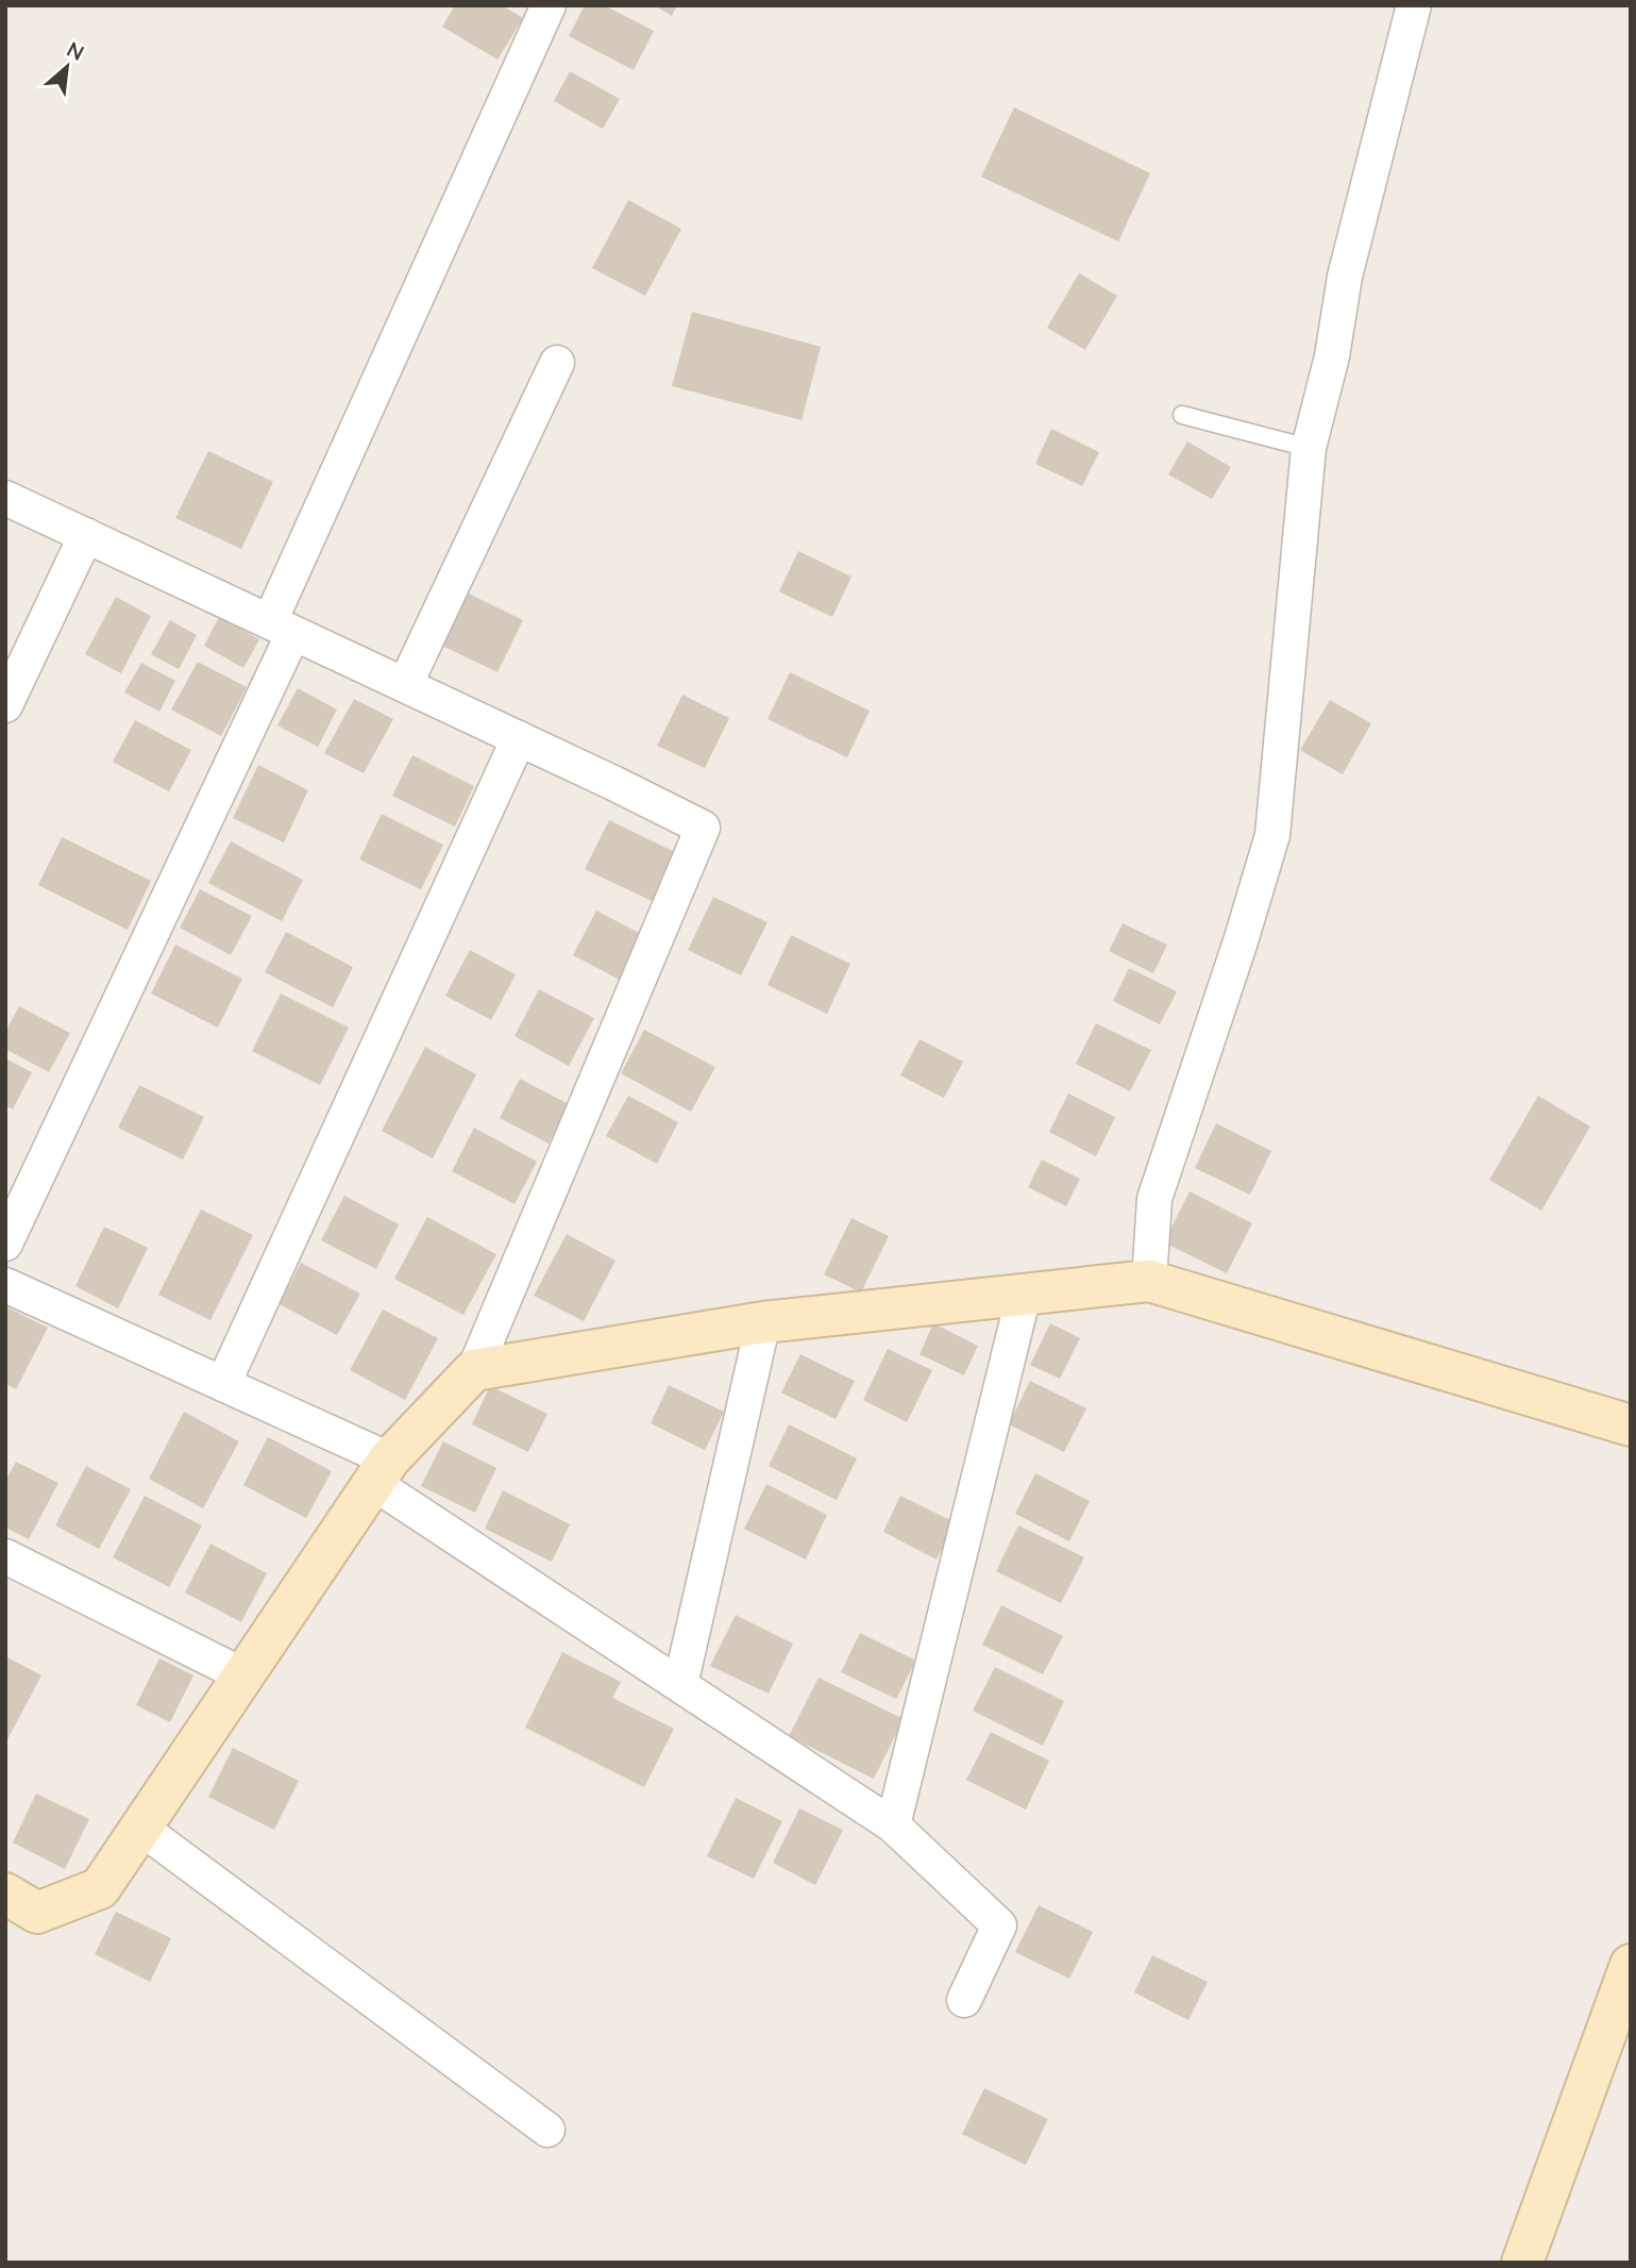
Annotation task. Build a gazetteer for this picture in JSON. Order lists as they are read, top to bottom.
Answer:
{
  "north": "top right"
}
